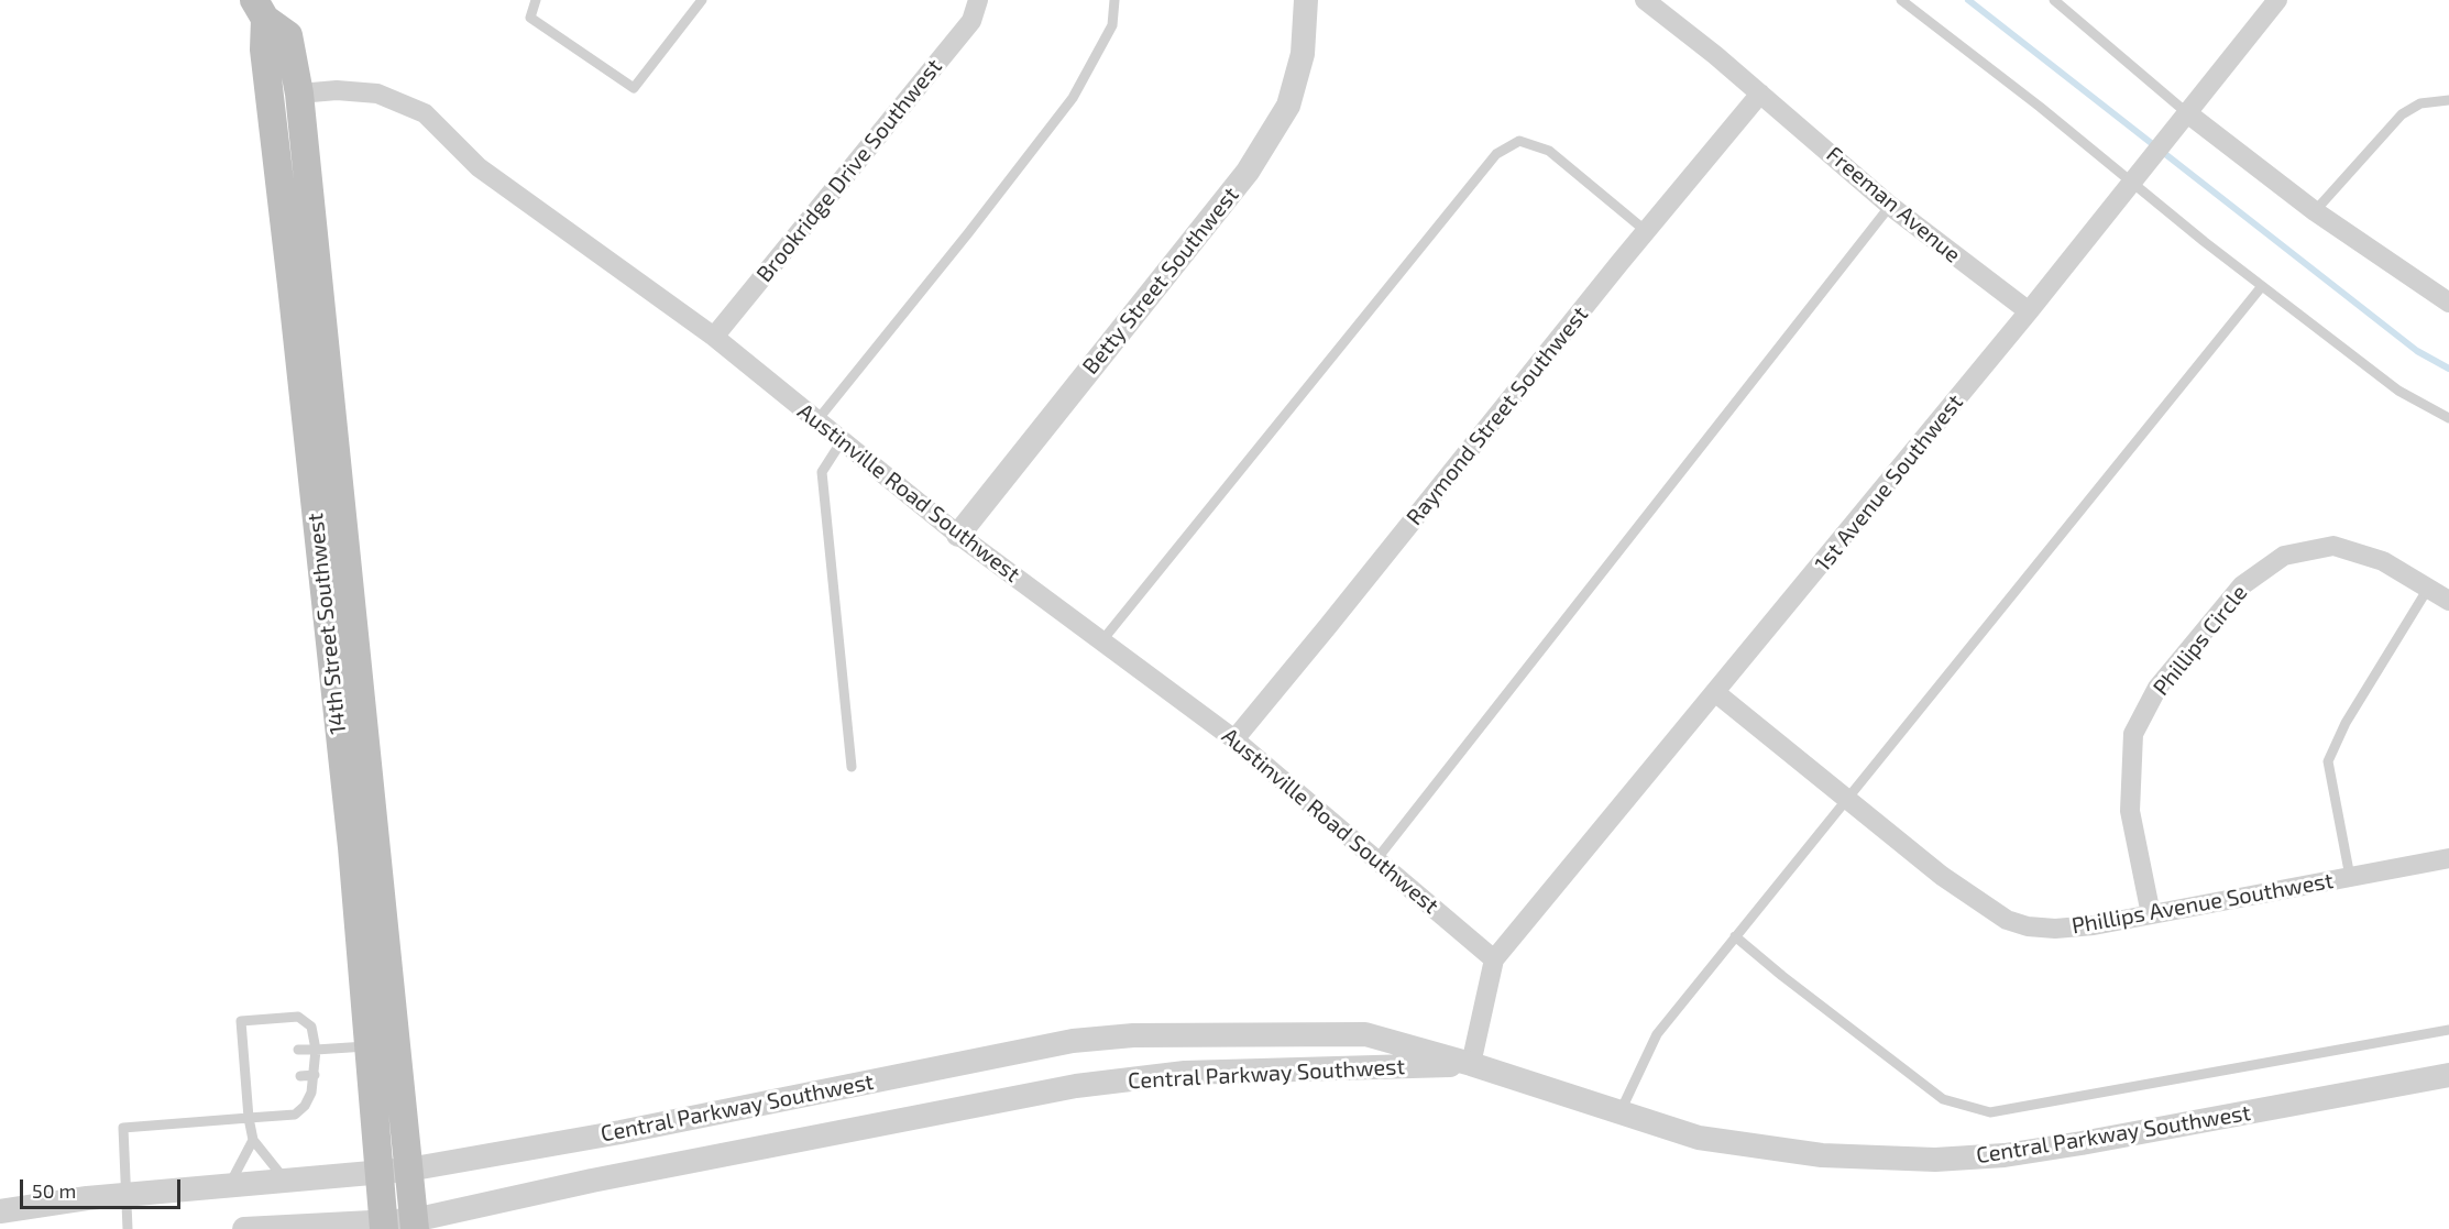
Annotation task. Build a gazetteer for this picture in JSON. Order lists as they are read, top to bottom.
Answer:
{
  "streets": {
    "main road": ["14th Street Southwest"],
    "street": [
      "Brookridge Drive Southwest",
      "Freeman Avenue",
      "Betty Street Southwest",
      "Raymond Street Southwest",
      "1st Avenue Southwest",
      "Austinville Road Southwest",
      "Phillips Circle",
      "Phillips Avenue Southwest",
      "Central Parkway Southwest"
    ]
  },
  "crossings": [
    ["Brookridge Drive Southwest", "Austinville Road Southwest"],
    ["Freeman Avenue", "Raymond Street Southwest"],
    ["Freeman Avenue", "1st Avenue Southwest"],
    ["Betty Street Southwest", "Austinville Road Southwest"],
    ["Raymond Street Southwest", "Austinville Road Southwest"],
    ["1st Avenue Southwest", "Austinville Road Southwest"],
    ["1st Avenue Southwest", "Phillips Avenue Southwest"],
    ["Austinville Road Southwest", "14th Street Southwest"],
    ["14th Street Southwest", "Central Parkway Southwest"],
    ["Phillips Circle", "Phillips Avenue Southwest"]
  ],
  "scale_bar": "50 m"
}
